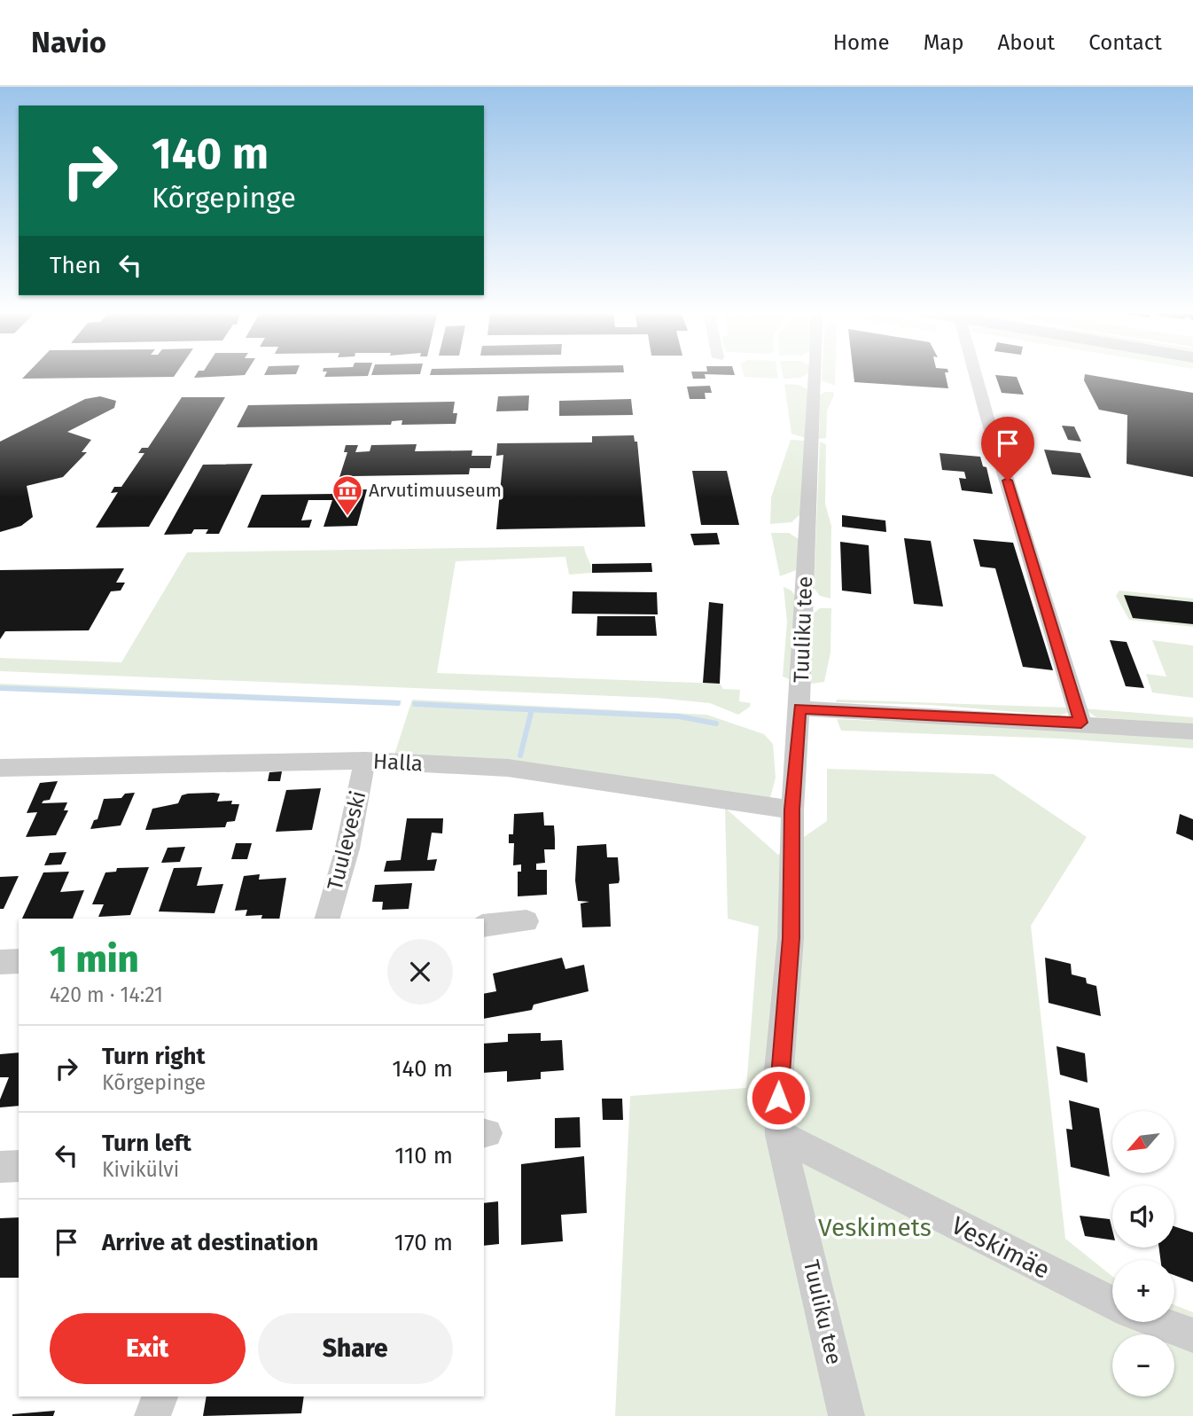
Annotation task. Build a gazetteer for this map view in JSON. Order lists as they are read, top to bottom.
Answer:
{
  "streets": {
    "street": [
      "Tuuliku tee",
      "Halla",
      "Tuuleveski",
      "Veskimäe"
    ]
  },
  "crossings": [
    ["Tuuliku tee", "Halla"],
    ["Tuuliku tee", "Veskimäe"],
    ["Halla", "Tuuleveski"]
  ],
  "parks": ["Veskimets"],
  "places": {
    "museum": ["Arvutimuuseum"]
  },
  "north": "bottom left",
  "page": {
    "header": "Navio",
    "nav": [
      "Home",
      "Map",
      "About",
      "Contact"
    ],
    "turn": ["140 m", "Kõrgepinge"],
    "then": "Then",
    "heading": ["1 min", "420 m · 14:21"],
    "list": [
      {
        "name": "Turn right",
        "note": "Kõrgepinge",
        "value": "140 m"
      },
      {
        "name": "Turn left",
        "note": "Kivikülvi",
        "value": "110 m"
      },
      {
        "name": "Arrive at destination",
        "value": "170 m"
      }
    ],
    "map_buttons": ["+", "−"],
    "buttons": ["Exit", "Share"]
  }
}
